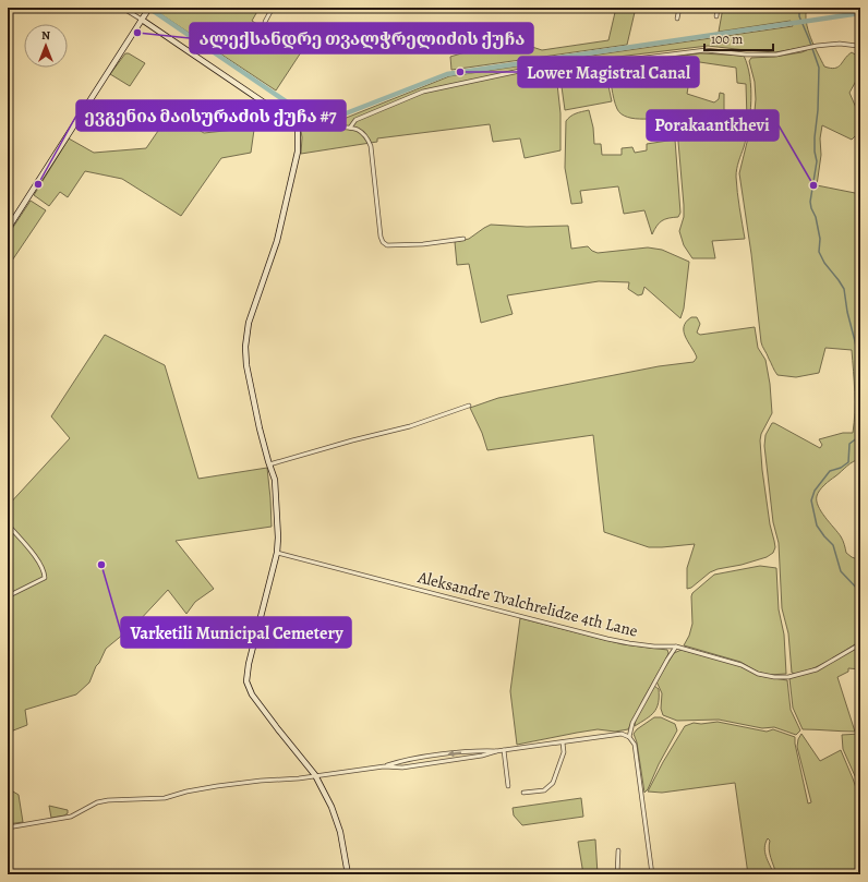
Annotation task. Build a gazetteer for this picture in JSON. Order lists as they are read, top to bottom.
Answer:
{
  "streets": {
    "street": ["Aleksandre Tvalchrelidze 4th Lane"]
  },
  "places": [
    "ალექსანდრე თვალჭრელიძის ქუჩა",
    "Lower Magistral Canal",
    "ევგენია მაისურაძის ქუჩა #7",
    "Porakaantkhevi",
    "Varketili Municipal Cemetery"
  ],
  "scale_bar": "100 m",
  "north": "top"
}
